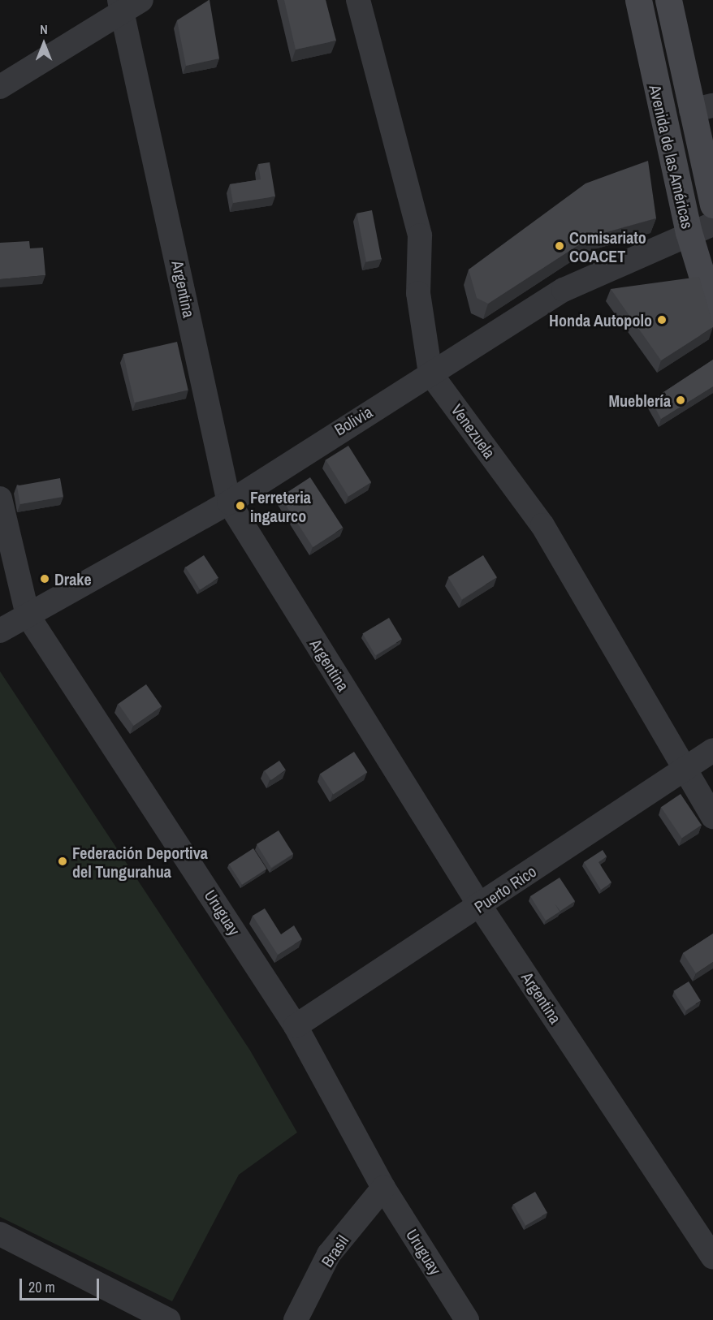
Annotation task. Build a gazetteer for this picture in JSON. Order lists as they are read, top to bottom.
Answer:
{
  "streets": {
    "street": [
      "Avenida de las Américas",
      "Argentina",
      "Bolivia",
      "Venezuela",
      "Puerto Rico",
      "Uruguay",
      "Brasil"
    ]
  },
  "crossings": [
    ["Avenida de las Américas", "Bolivia"],
    ["Argentina", "Bolivia"],
    ["Argentina", "Puerto Rico"],
    ["Bolivia", "Venezuela"],
    ["Bolivia", "Uruguay"],
    ["Venezuela", "Puerto Rico"],
    ["Puerto Rico", "Uruguay"],
    ["Uruguay", "Brasil"]
  ],
  "places": [
    "Comisariato COACET",
    "Honda Autopolo",
    "Mueblería",
    "Ferreteria ingaurco",
    "Drake",
    "Federación Deportiva del Tungurahua"
  ],
  "scale_bar": "20 m",
  "north": "top"
}
